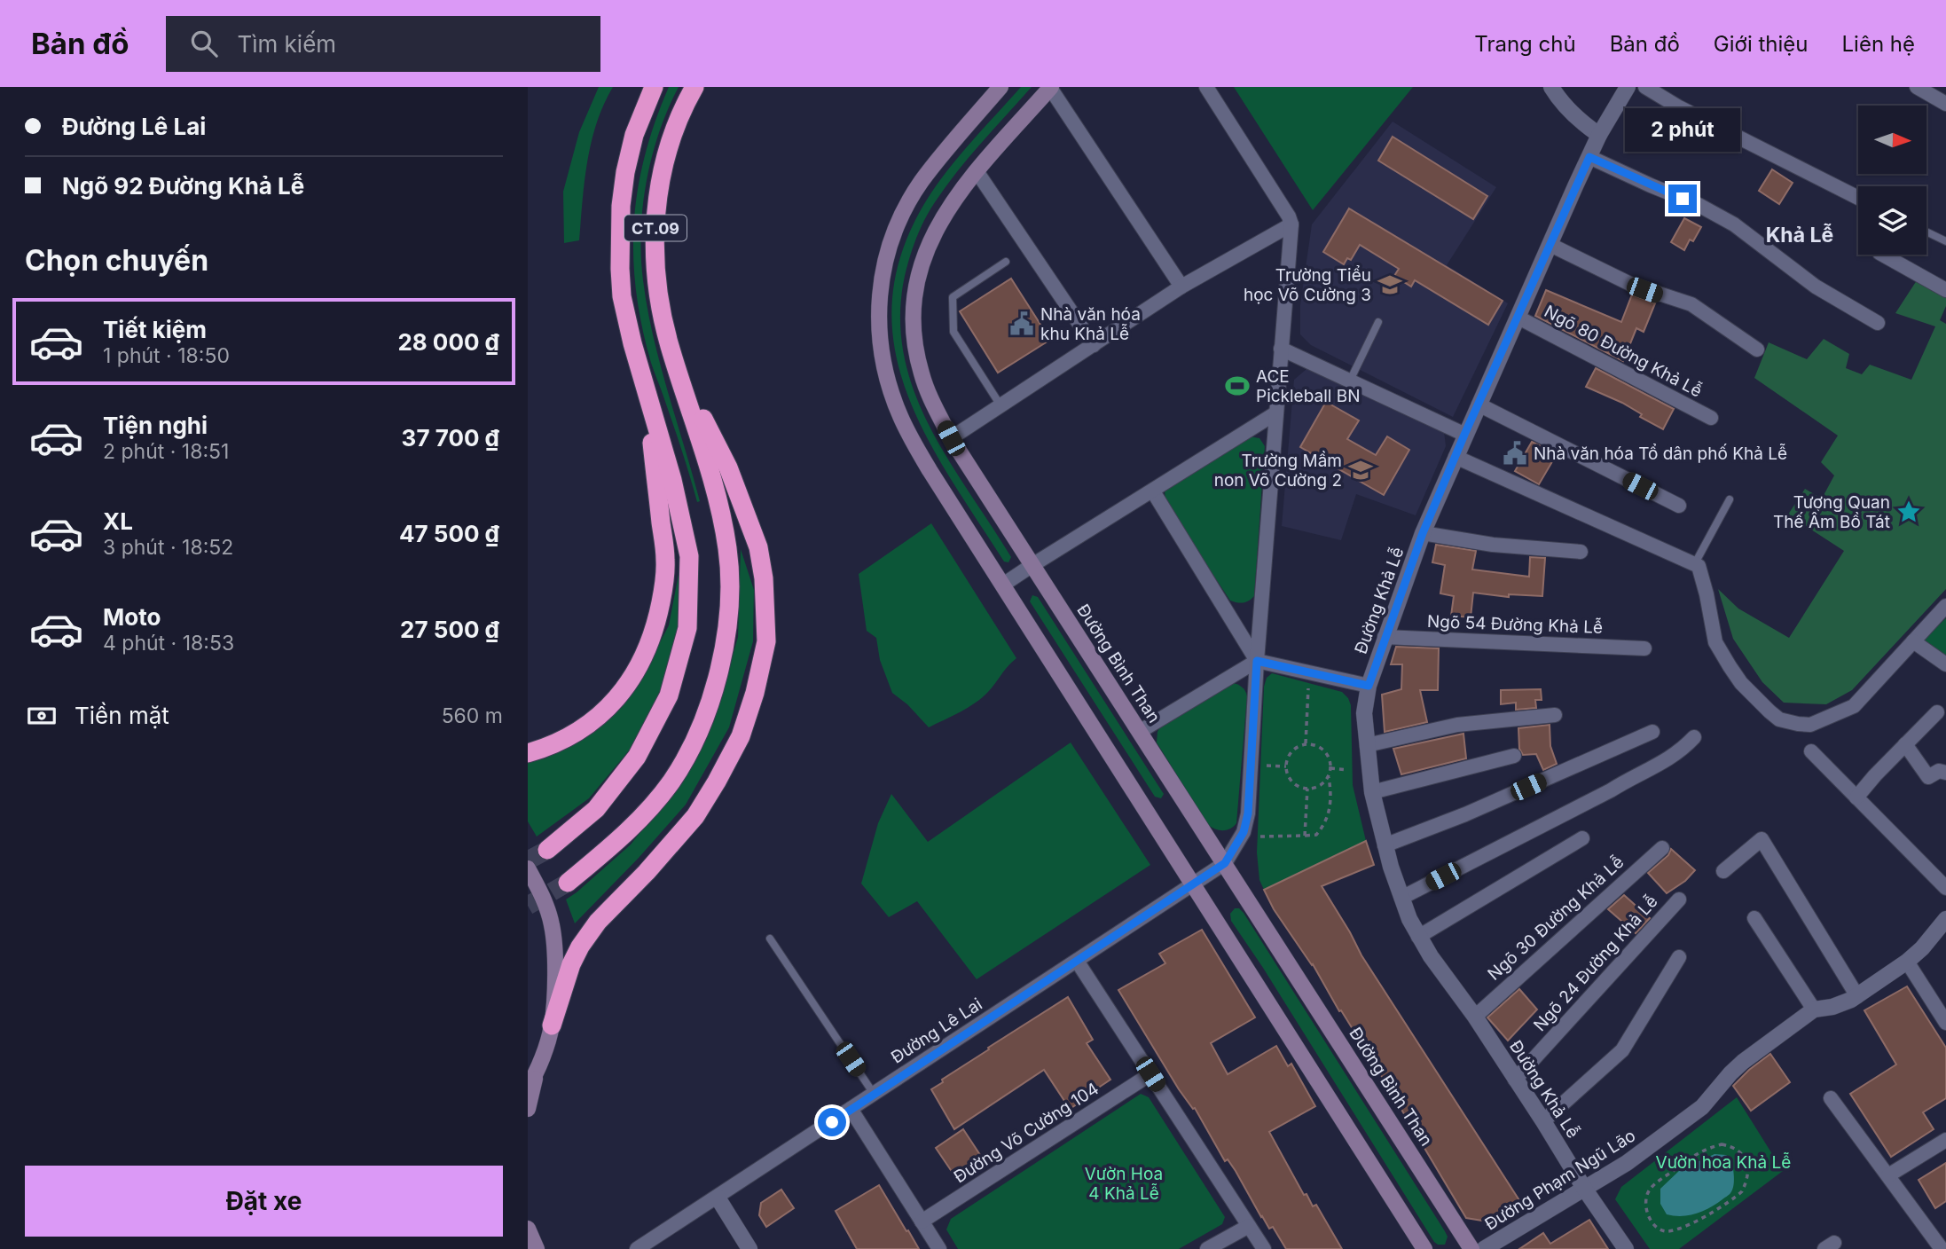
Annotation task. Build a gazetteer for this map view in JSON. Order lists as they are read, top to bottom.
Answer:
{
  "streets": {
    "highway": ["CT.09"],
    "main road": ["Đường Bình Than"],
    "street": [
      "Ngõ 80 Đường Khả Lễ",
      "Đường Khả Lễ",
      "Ngõ 54 Đường Khả Lễ",
      "Ngõ 30 Đường Khả Lễ",
      "Ngõ 24 Đường Khả Lễ",
      "Đường Lê Lai",
      "Đường Võ Cường 104",
      "Đường Phạm Ngũ Lão"
    ]
  },
  "crossings": [
    ["Ngõ 80 Đường Khả Lễ", "Đường Khả Lễ"],
    ["Đường Khả Lễ", "Ngõ 54 Đường Khả Lễ"],
    ["Đường Khả Lễ", "Ngõ 30 Đường Khả Lễ"],
    ["Đường Khả Lễ", "Ngõ 24 Đường Khả Lễ"],
    ["Đường Khả Lễ", "Đường Phạm Ngũ Lão"],
    ["Đường Bình Than", "Đường Lê Lai"]
  ],
  "districts": ["Khả Lễ"],
  "parks": ["Vườn hoa Khả Lễ", "Vườn Hoa 4 Khả Lễ"],
  "places": {
    "school or university": ["Trường Tiểu học Võ Cường 3", "Trường Mầm non Võ Cường 2"],
    "public building": ["Nhà văn hóa khu Khả Lễ", "Nhà văn hóa Tổ dân phố Khả Lễ"],
    "sports": ["ACE Pickleball BN"],
    "place": ["Tượng Quan Thế Âm Bồ Tát"]
  },
  "north": "right",
  "page": {
    "header": "Bản đồ",
    "search": "Tìm kiếm",
    "nav": [
      "Trang chủ",
      "Bản đồ",
      "Giới thiệu",
      "Liên hệ"
    ],
    "banner": ["Đường Lê Lai", "Ngõ 92 Đường Khả Lễ"],
    "bubble": "2 phút",
    "heading": "Chọn chuyến",
    "list": [
      {
        "name": "Tiết kiệm",
        "note": "1 phút · 18:50",
        "value": "28 000 ₫"
      },
      {
        "name": "Tiện nghi",
        "note": "2 phút · 18:51",
        "value": "37 700 ₫"
      },
      {
        "name": "XL",
        "note": "3 phút · 18:52",
        "value": "47 500 ₫"
      },
      {
        "name": "Moto",
        "note": "4 phút · 18:53",
        "value": "27 500 ₫"
      }
    ],
    "pay": ["Tiền mặt", "560 m"],
    "buttons": "Đặt xe"
  }
}
